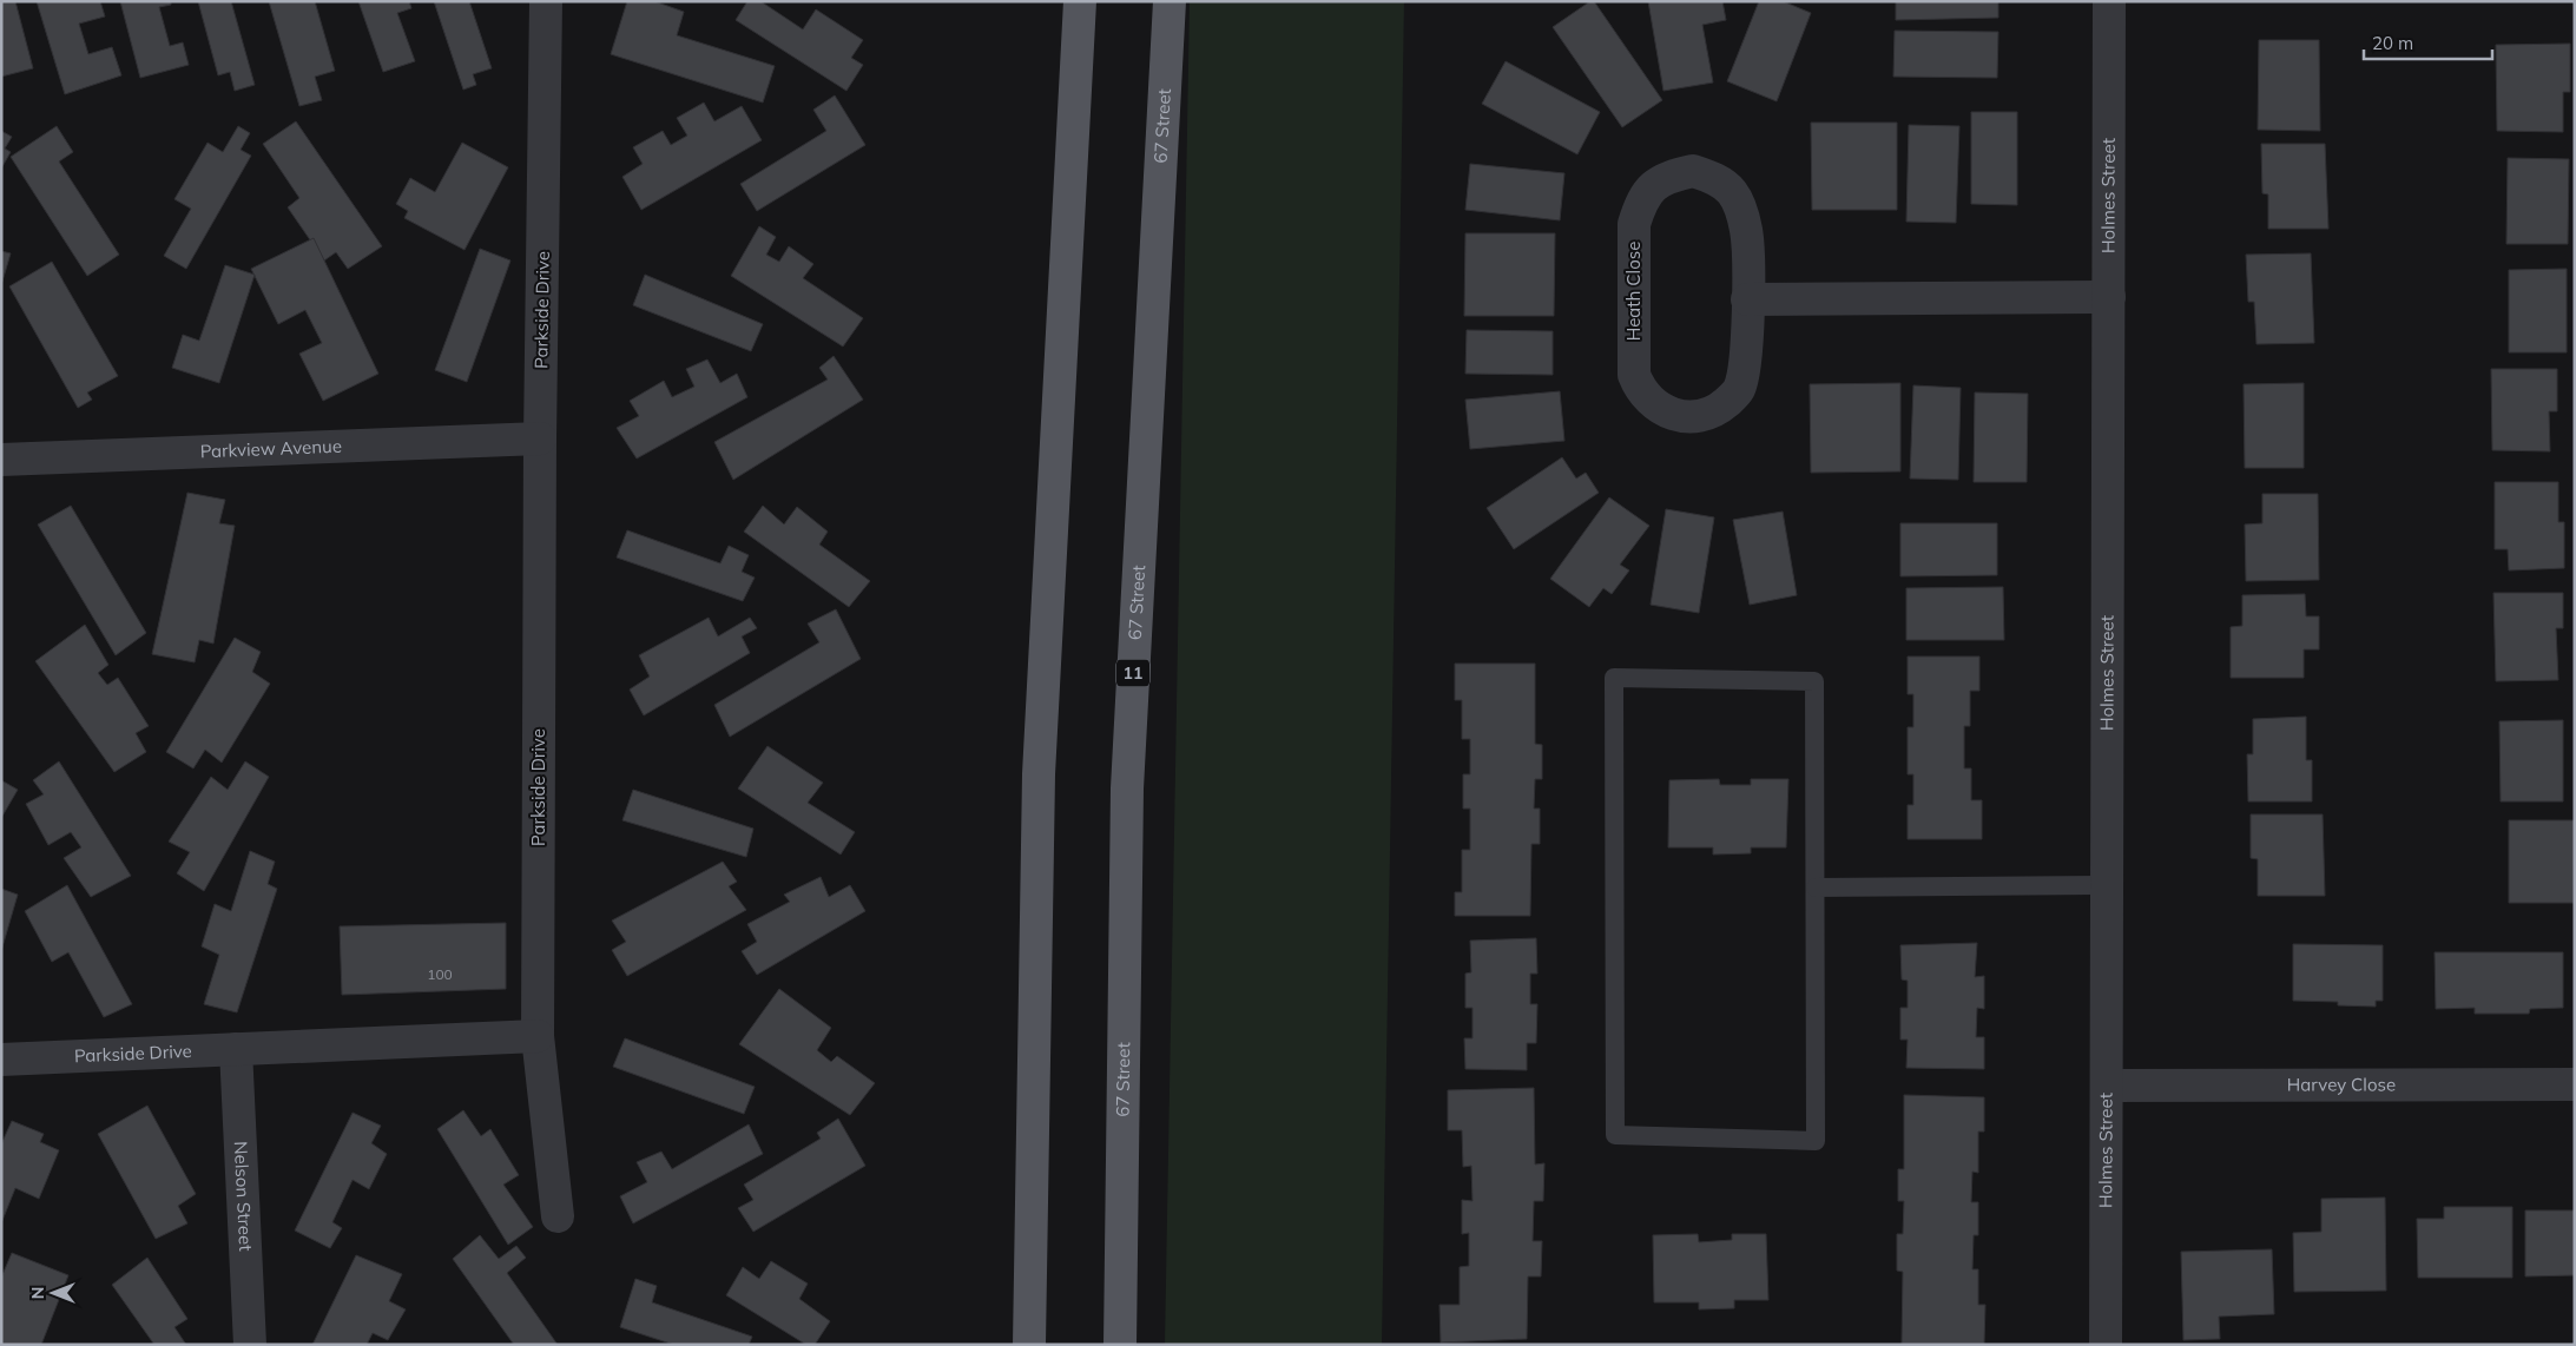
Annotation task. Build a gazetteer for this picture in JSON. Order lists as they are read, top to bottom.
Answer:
{
  "streets": {
    "main road": ["67 Street", "11"],
    "street": [
      "Holmes Street",
      "Heath Close",
      "Parkside Drive",
      "Parkview Avenue",
      "Harvey Close",
      "Nelson Street"
    ]
  },
  "crossings": [
    ["Holmes Street", "Harvey Close"],
    ["Parkside Drive", "Parkview Avenue"],
    ["Parkside Drive", "Nelson Street"]
  ],
  "house_numbers": ["100"],
  "scale_bar": "20 m",
  "north": "left"
}
